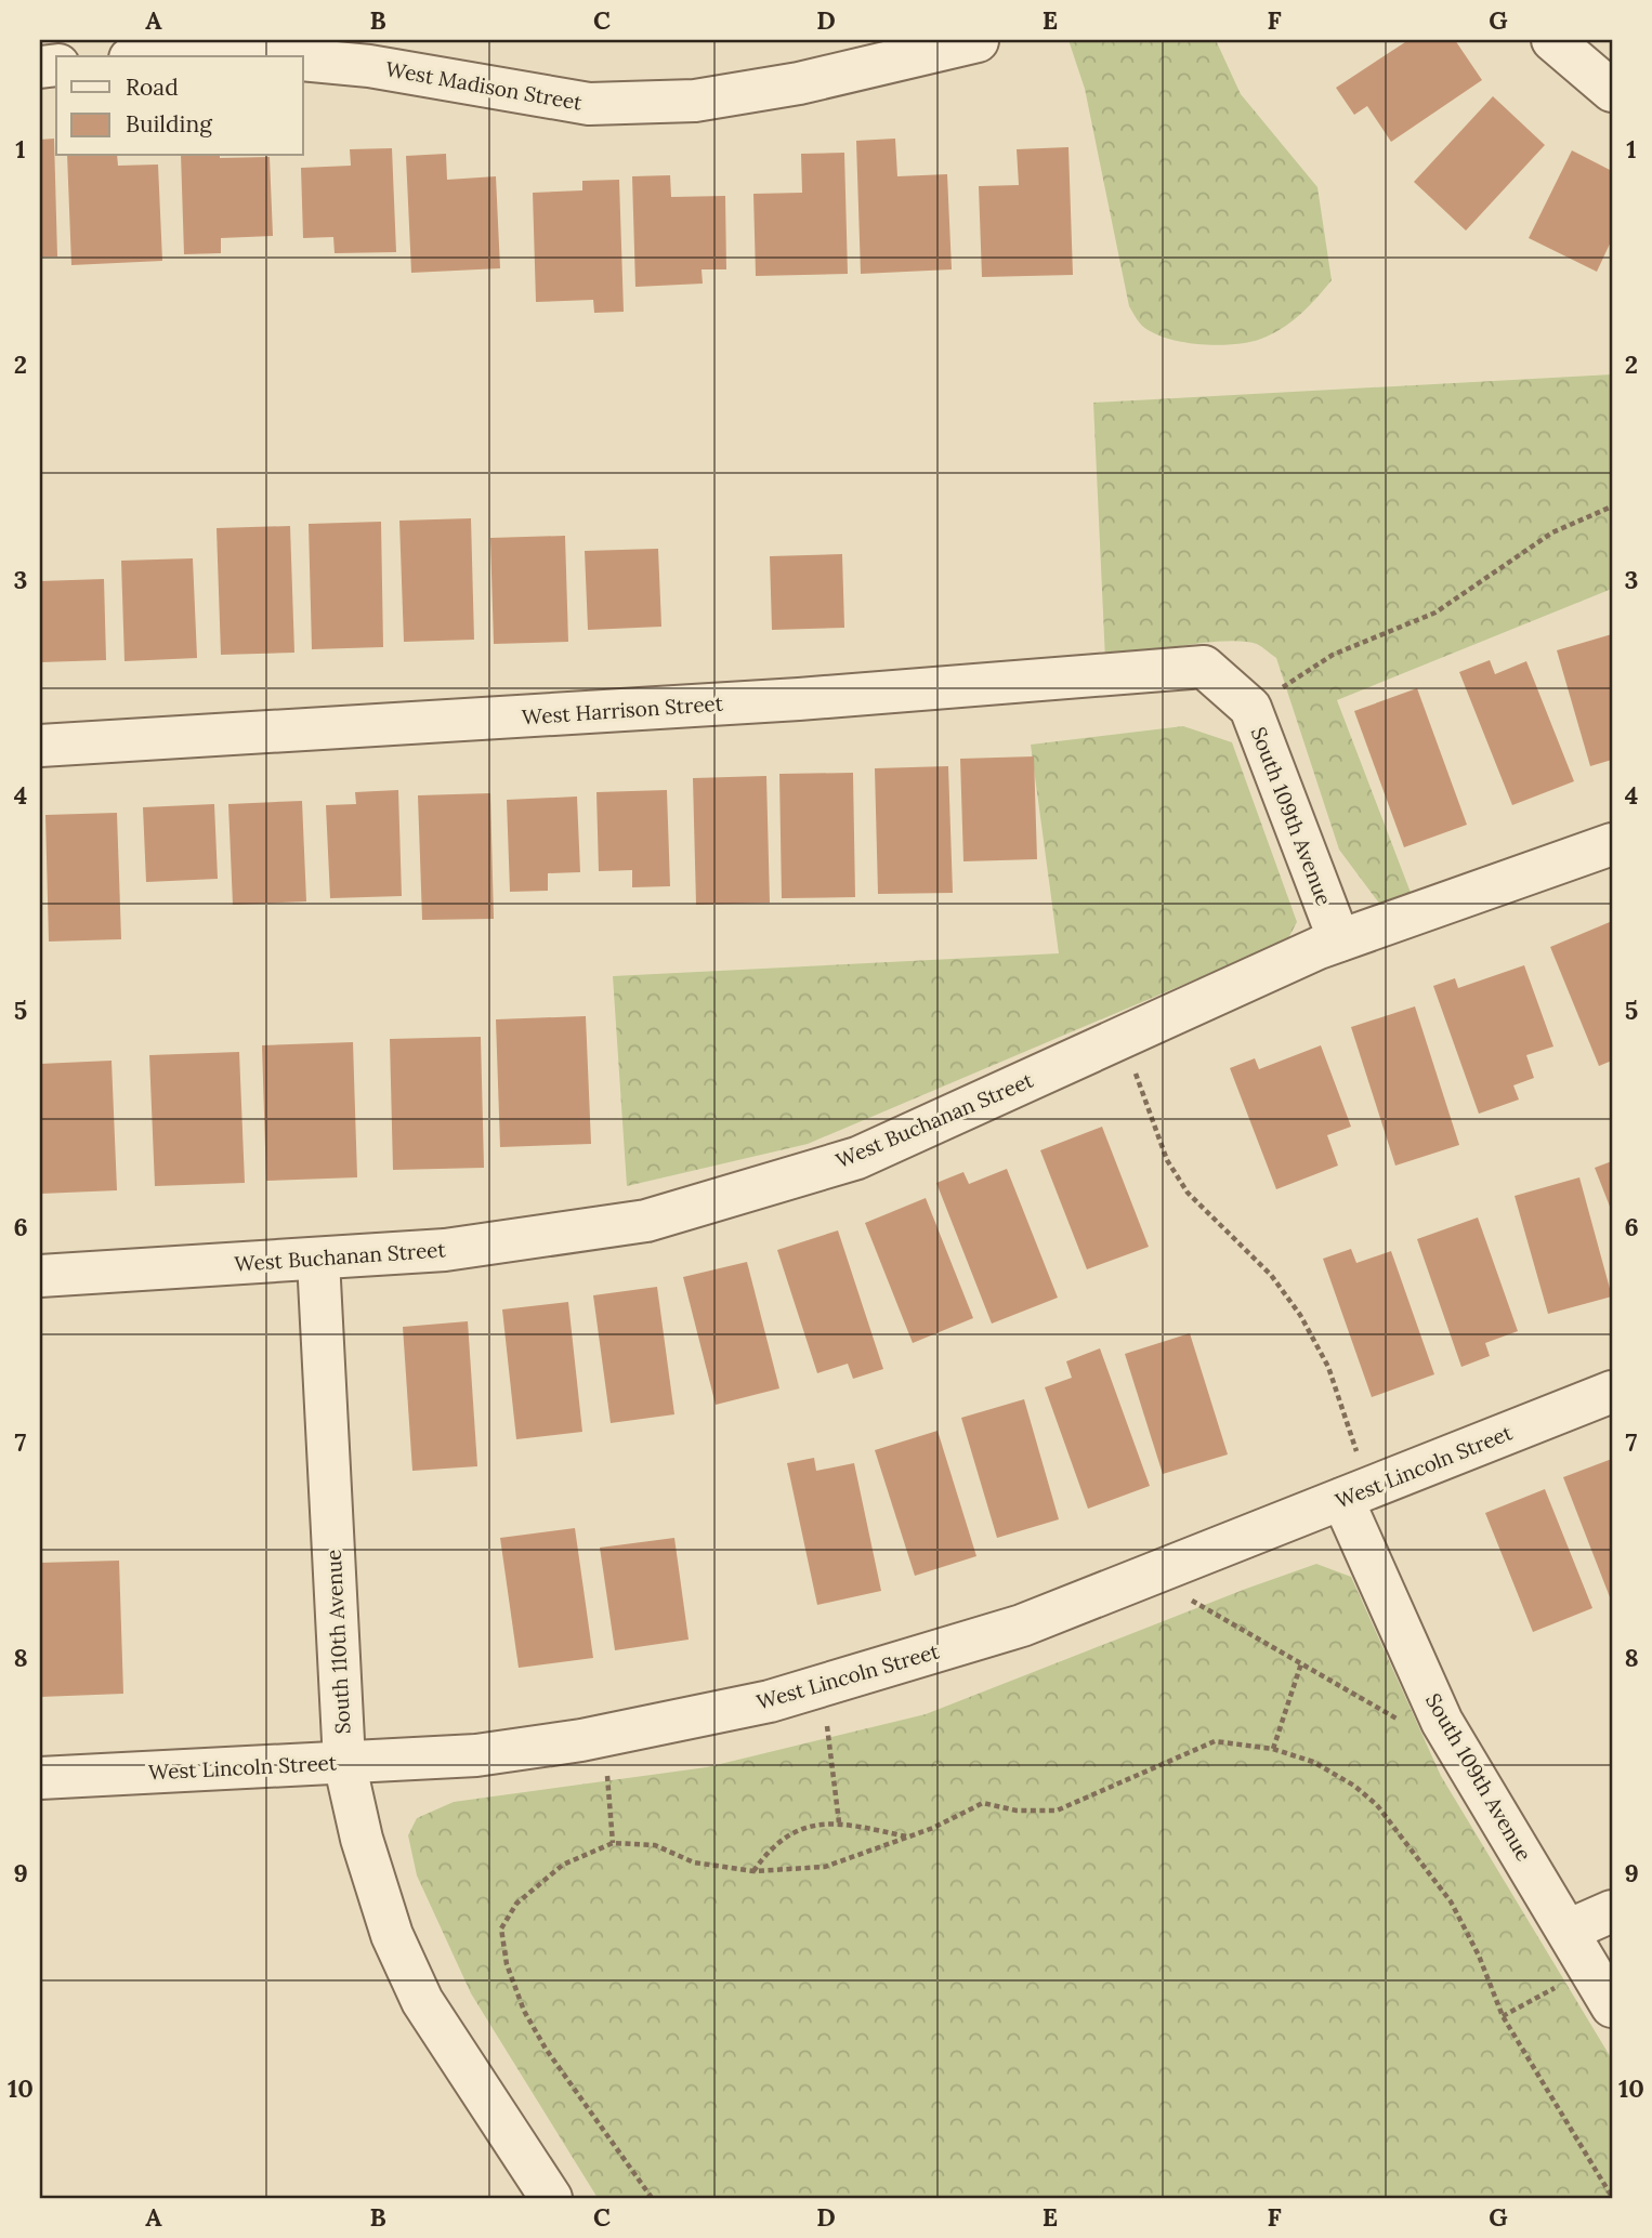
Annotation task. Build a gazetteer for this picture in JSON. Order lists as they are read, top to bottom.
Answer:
{
  "streets": {
    "street": [
      "West Madison Street",
      "West Harrison Street",
      "South 109th Avenue",
      "West Buchanan Street",
      "West Lincoln Street",
      "South 110th Avenue"
    ]
  },
  "crossings": [
    ["West Harrison Street", "South 109th Avenue"],
    ["South 109th Avenue", "West Buchanan Street"],
    ["South 109th Avenue", "West Lincoln Street"],
    ["West Buchanan Street", "South 110th Avenue"],
    ["West Lincoln Street", "South 110th Avenue"]
  ],
  "legend": ["Road", "Building"],
  "grid": {
    "columns": [
      "A",
      "B",
      "C",
      "D",
      "E",
      "F",
      "G"
    ],
    "rows": [
      "1",
      "2",
      "3",
      "4",
      "5",
      "6",
      "7",
      "8",
      "9",
      "10"
    ]
  }
}
